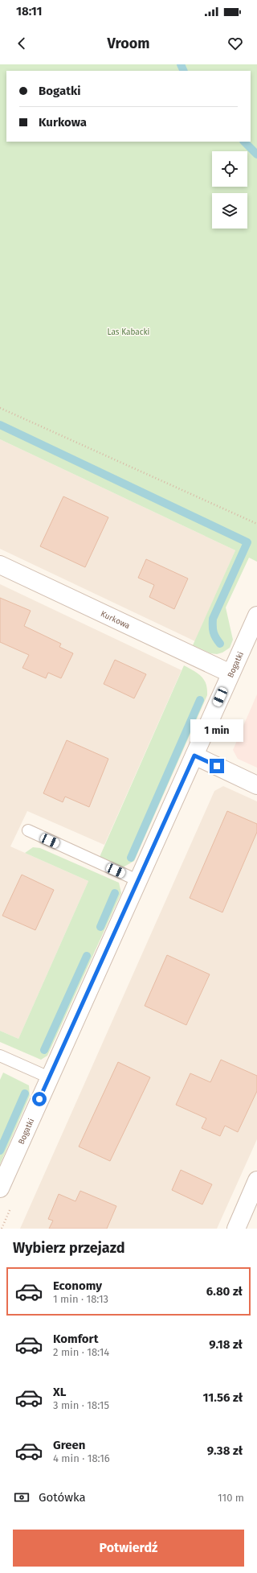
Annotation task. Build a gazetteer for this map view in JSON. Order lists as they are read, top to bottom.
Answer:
{
  "streets": {
    "street": ["Kurkowa", "Bogatki"]
  },
  "crossings": [
    ["Kurkowa", "Bogatki"]
  ],
  "parks": ["Las Kabacki"],
  "page": {
    "status": "18:11",
    "header": "Vroom",
    "banner": ["Bogatki", "Kurkowa"],
    "bubble": "1 min",
    "heading": "Wybierz przejazd",
    "list": [
      {
        "name": "Economy",
        "note": "1 min · 18:13",
        "value": "6.80 zł"
      },
      {
        "name": "Komfort",
        "note": "2 min · 18:14",
        "value": "9.18 zł"
      },
      {
        "name": "XL",
        "note": "3 min · 18:15",
        "value": "11.56 zł"
      },
      {
        "name": "Green",
        "note": "4 min · 18:16",
        "value": "9.38 zł"
      }
    ],
    "pay": ["Gotówka", "110 m"],
    "buttons": "Potwierdź"
  }
}
